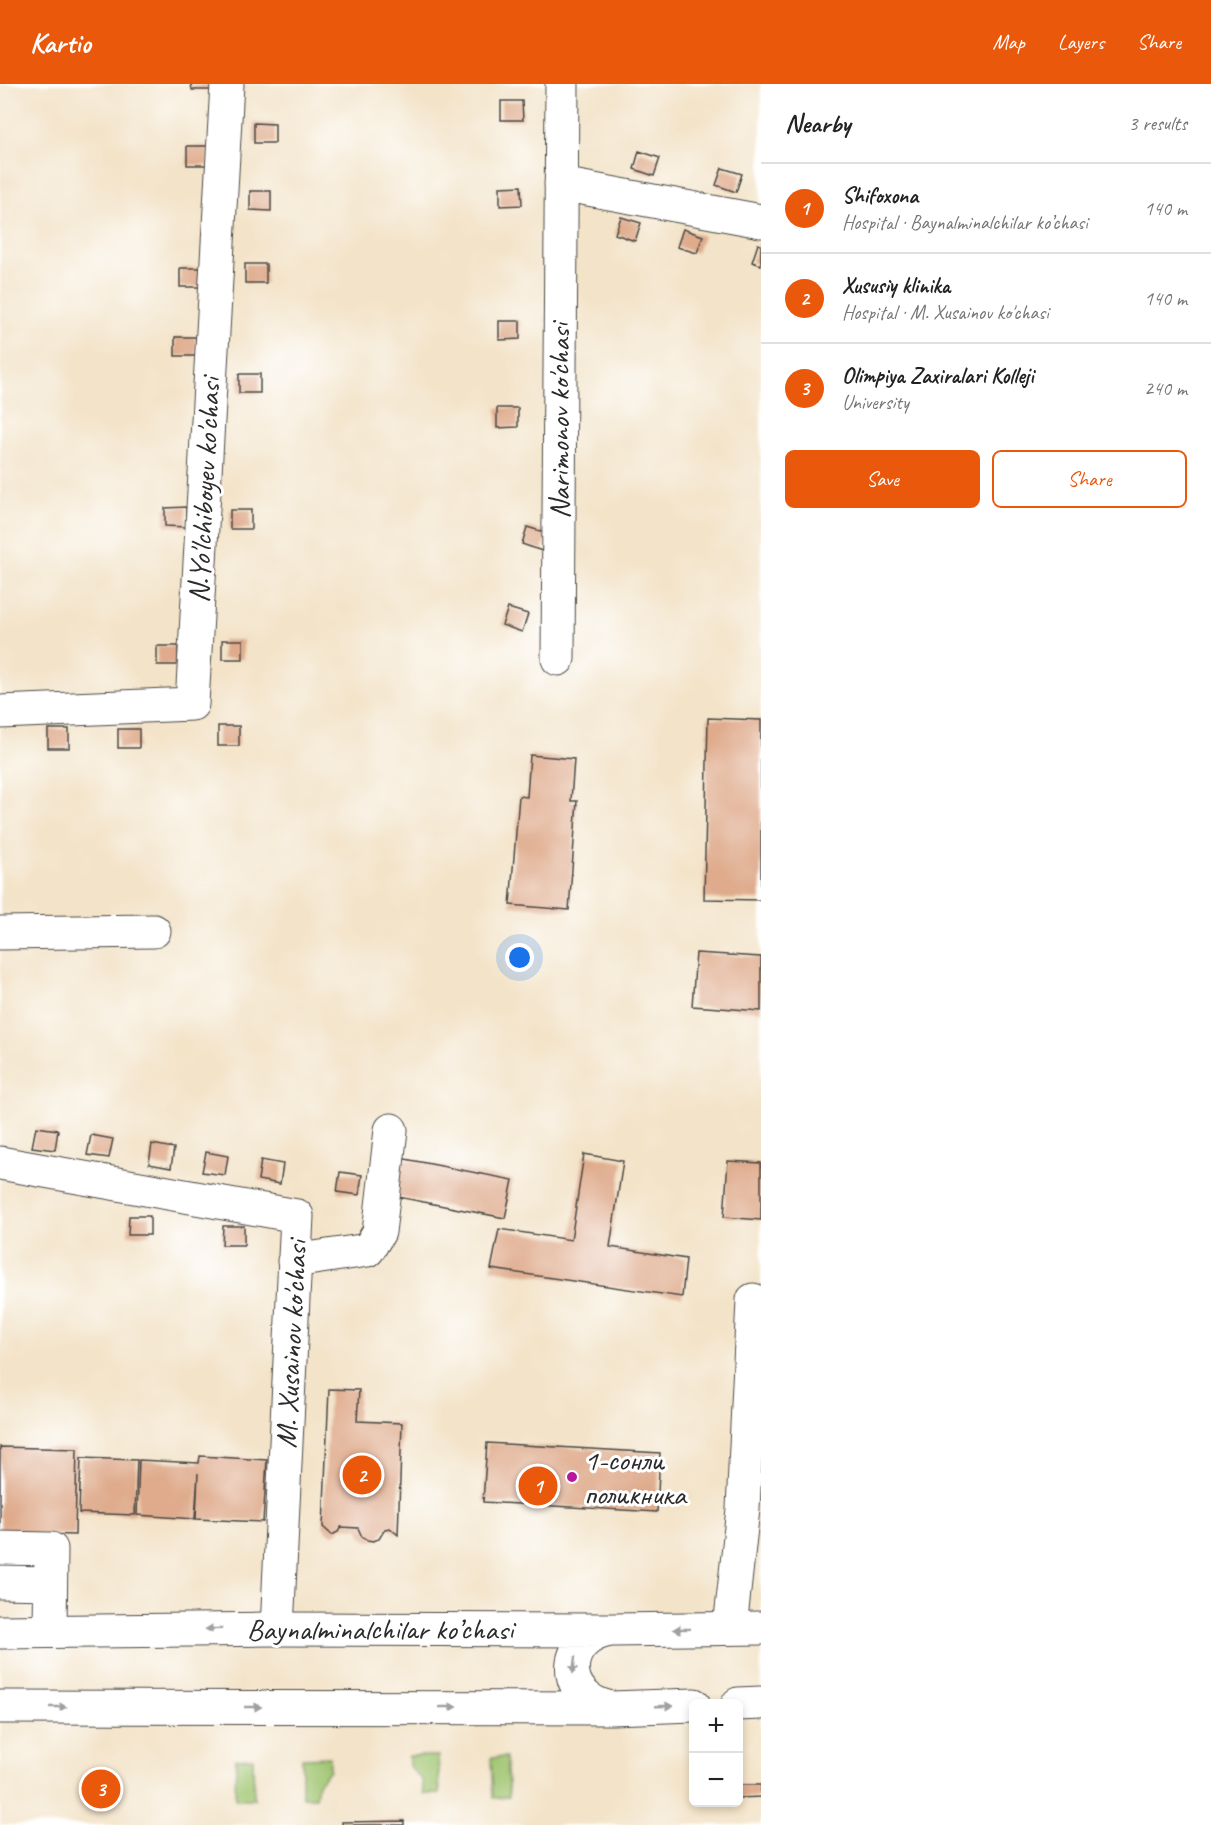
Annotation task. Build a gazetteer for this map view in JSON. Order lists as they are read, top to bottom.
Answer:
{
  "streets": {
    "street": [
      "Narimonov ko'chasi",
      "N.Yo'lchiboyev ko'chasi",
      "M. Xusainov ko'chasi",
      "Baynalminalchilar ko’chasi"
    ]
  },
  "crossings": [
    ["M. Xusainov ko'chasi", "Baynalminalchilar ko’chasi"]
  ],
  "places": ["1-сонли поликника"],
  "page": {
    "header": "Kartio",
    "nav": ["Map", "Layers", "Share"],
    "heading": ["Nearby", "3 results"],
    "list": [
      {
        "mark": "1",
        "name": "Shifoxona",
        "note": "Hospital · Baynalminalchilar ko’chasi",
        "value": "140 m"
      },
      {
        "mark": "2",
        "name": "Xususiy klinika",
        "note": "Hospital · M. Xusainov ko'chasi",
        "value": "140 m"
      },
      {
        "mark": "3",
        "name": "Olimpiya Zaxiralari Kolleji",
        "note": "University",
        "value": "240 m"
      }
    ],
    "buttons": ["Save", "Share"],
    "pins": ["2", "1", "3"],
    "map_buttons": ["+", "−"]
  }
}
